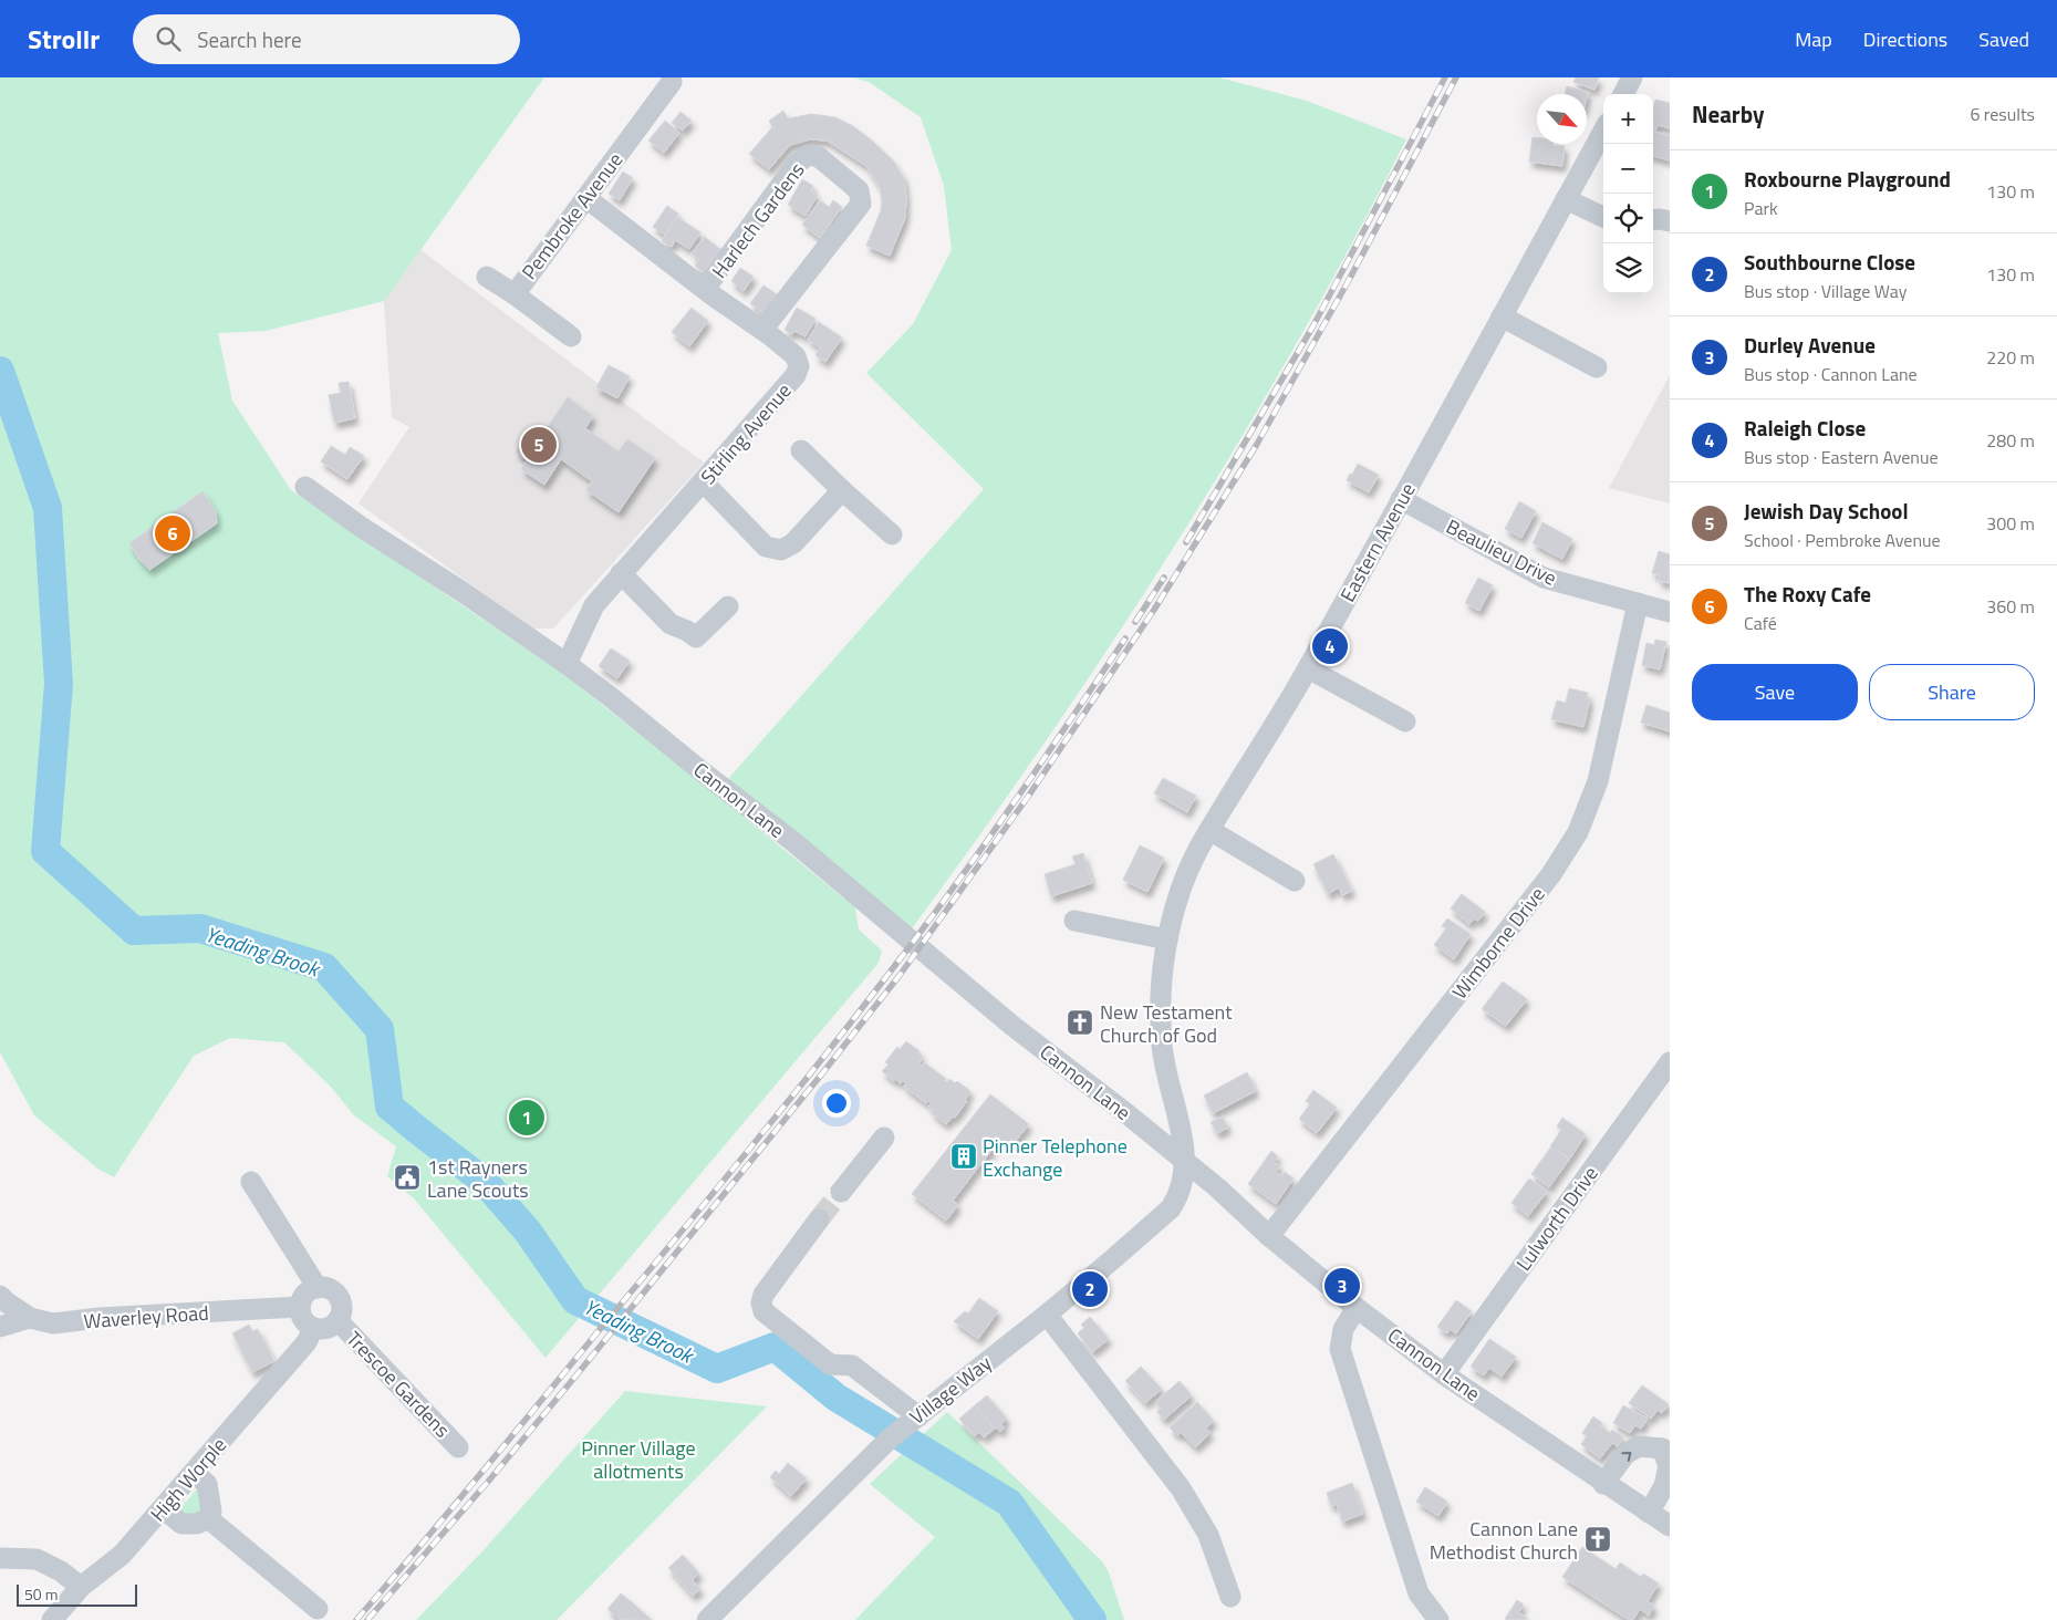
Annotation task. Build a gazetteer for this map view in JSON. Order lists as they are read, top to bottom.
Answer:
{
  "streets": {
    "street": [
      "Pembroke Avenue",
      "Harlech Gardens",
      "Stirling Avenue",
      "Eastern Avenue",
      "Beaulieu Drive",
      "Cannon Lane",
      "Wimborne Drive",
      "Lulworth Drive",
      "Waverley Road",
      "Trescoe Gardens",
      "Village Way",
      "High Worple"
    ]
  },
  "crossings": [
    ["Pembroke Avenue", "Stirling Avenue"],
    ["Harlech Gardens", "Stirling Avenue"],
    ["Stirling Avenue", "Cannon Lane"],
    ["Eastern Avenue", "Beaulieu Drive"],
    ["Eastern Avenue", "Cannon Lane"],
    ["Eastern Avenue", "Village Way"],
    ["Beaulieu Drive", "Wimborne Drive"],
    ["Cannon Lane", "Wimborne Drive"],
    ["Cannon Lane", "Lulworth Drive"],
    ["Cannon Lane", "Village Way"],
    ["Waverley Road", "Trescoe Gardens"],
    ["Waverley Road", "High Worple"],
    ["Trescoe Gardens", "High Worple"]
  ],
  "water": ["Yeading Brook"],
  "parks": ["Pinner Village allotments"],
  "places": {
    "church": ["New Testament Church of God", "Cannon Lane Methodist Church"],
    "building": ["Pinner Telephone Exchange"],
    "public building": ["1st Rayners Lane Scouts"]
  },
  "scale_bar": "50 m",
  "north": "bottom right",
  "page": {
    "header": "Strollr",
    "search": "Search here",
    "nav": ["Map", "Directions", "Saved"],
    "heading": ["Nearby", "6 results"],
    "map_buttons": ["+", "−"],
    "list": [
      {
        "mark": "1",
        "name": "Roxbourne Playground",
        "note": "Park",
        "value": "130 m"
      },
      {
        "mark": "2",
        "name": "Southbourne Close",
        "note": "Bus stop · Village Way",
        "value": "130 m"
      },
      {
        "mark": "3",
        "name": "Durley Avenue",
        "note": "Bus stop · Cannon Lane",
        "value": "220 m"
      },
      {
        "mark": "4",
        "name": "Raleigh Close",
        "note": "Bus stop · Eastern Avenue",
        "value": "280 m"
      },
      {
        "mark": "5",
        "name": "Jewish Day School",
        "note": "School · Pembroke Avenue",
        "value": "300 m"
      },
      {
        "mark": "6",
        "name": "The Roxy Cafe",
        "note": "Café",
        "value": "360 m"
      }
    ],
    "pins": [
      "5",
      "6",
      "4",
      "1",
      "3",
      "2"
    ],
    "buttons": ["Save", "Share"],
    "scale": "50 m"
  }
}
